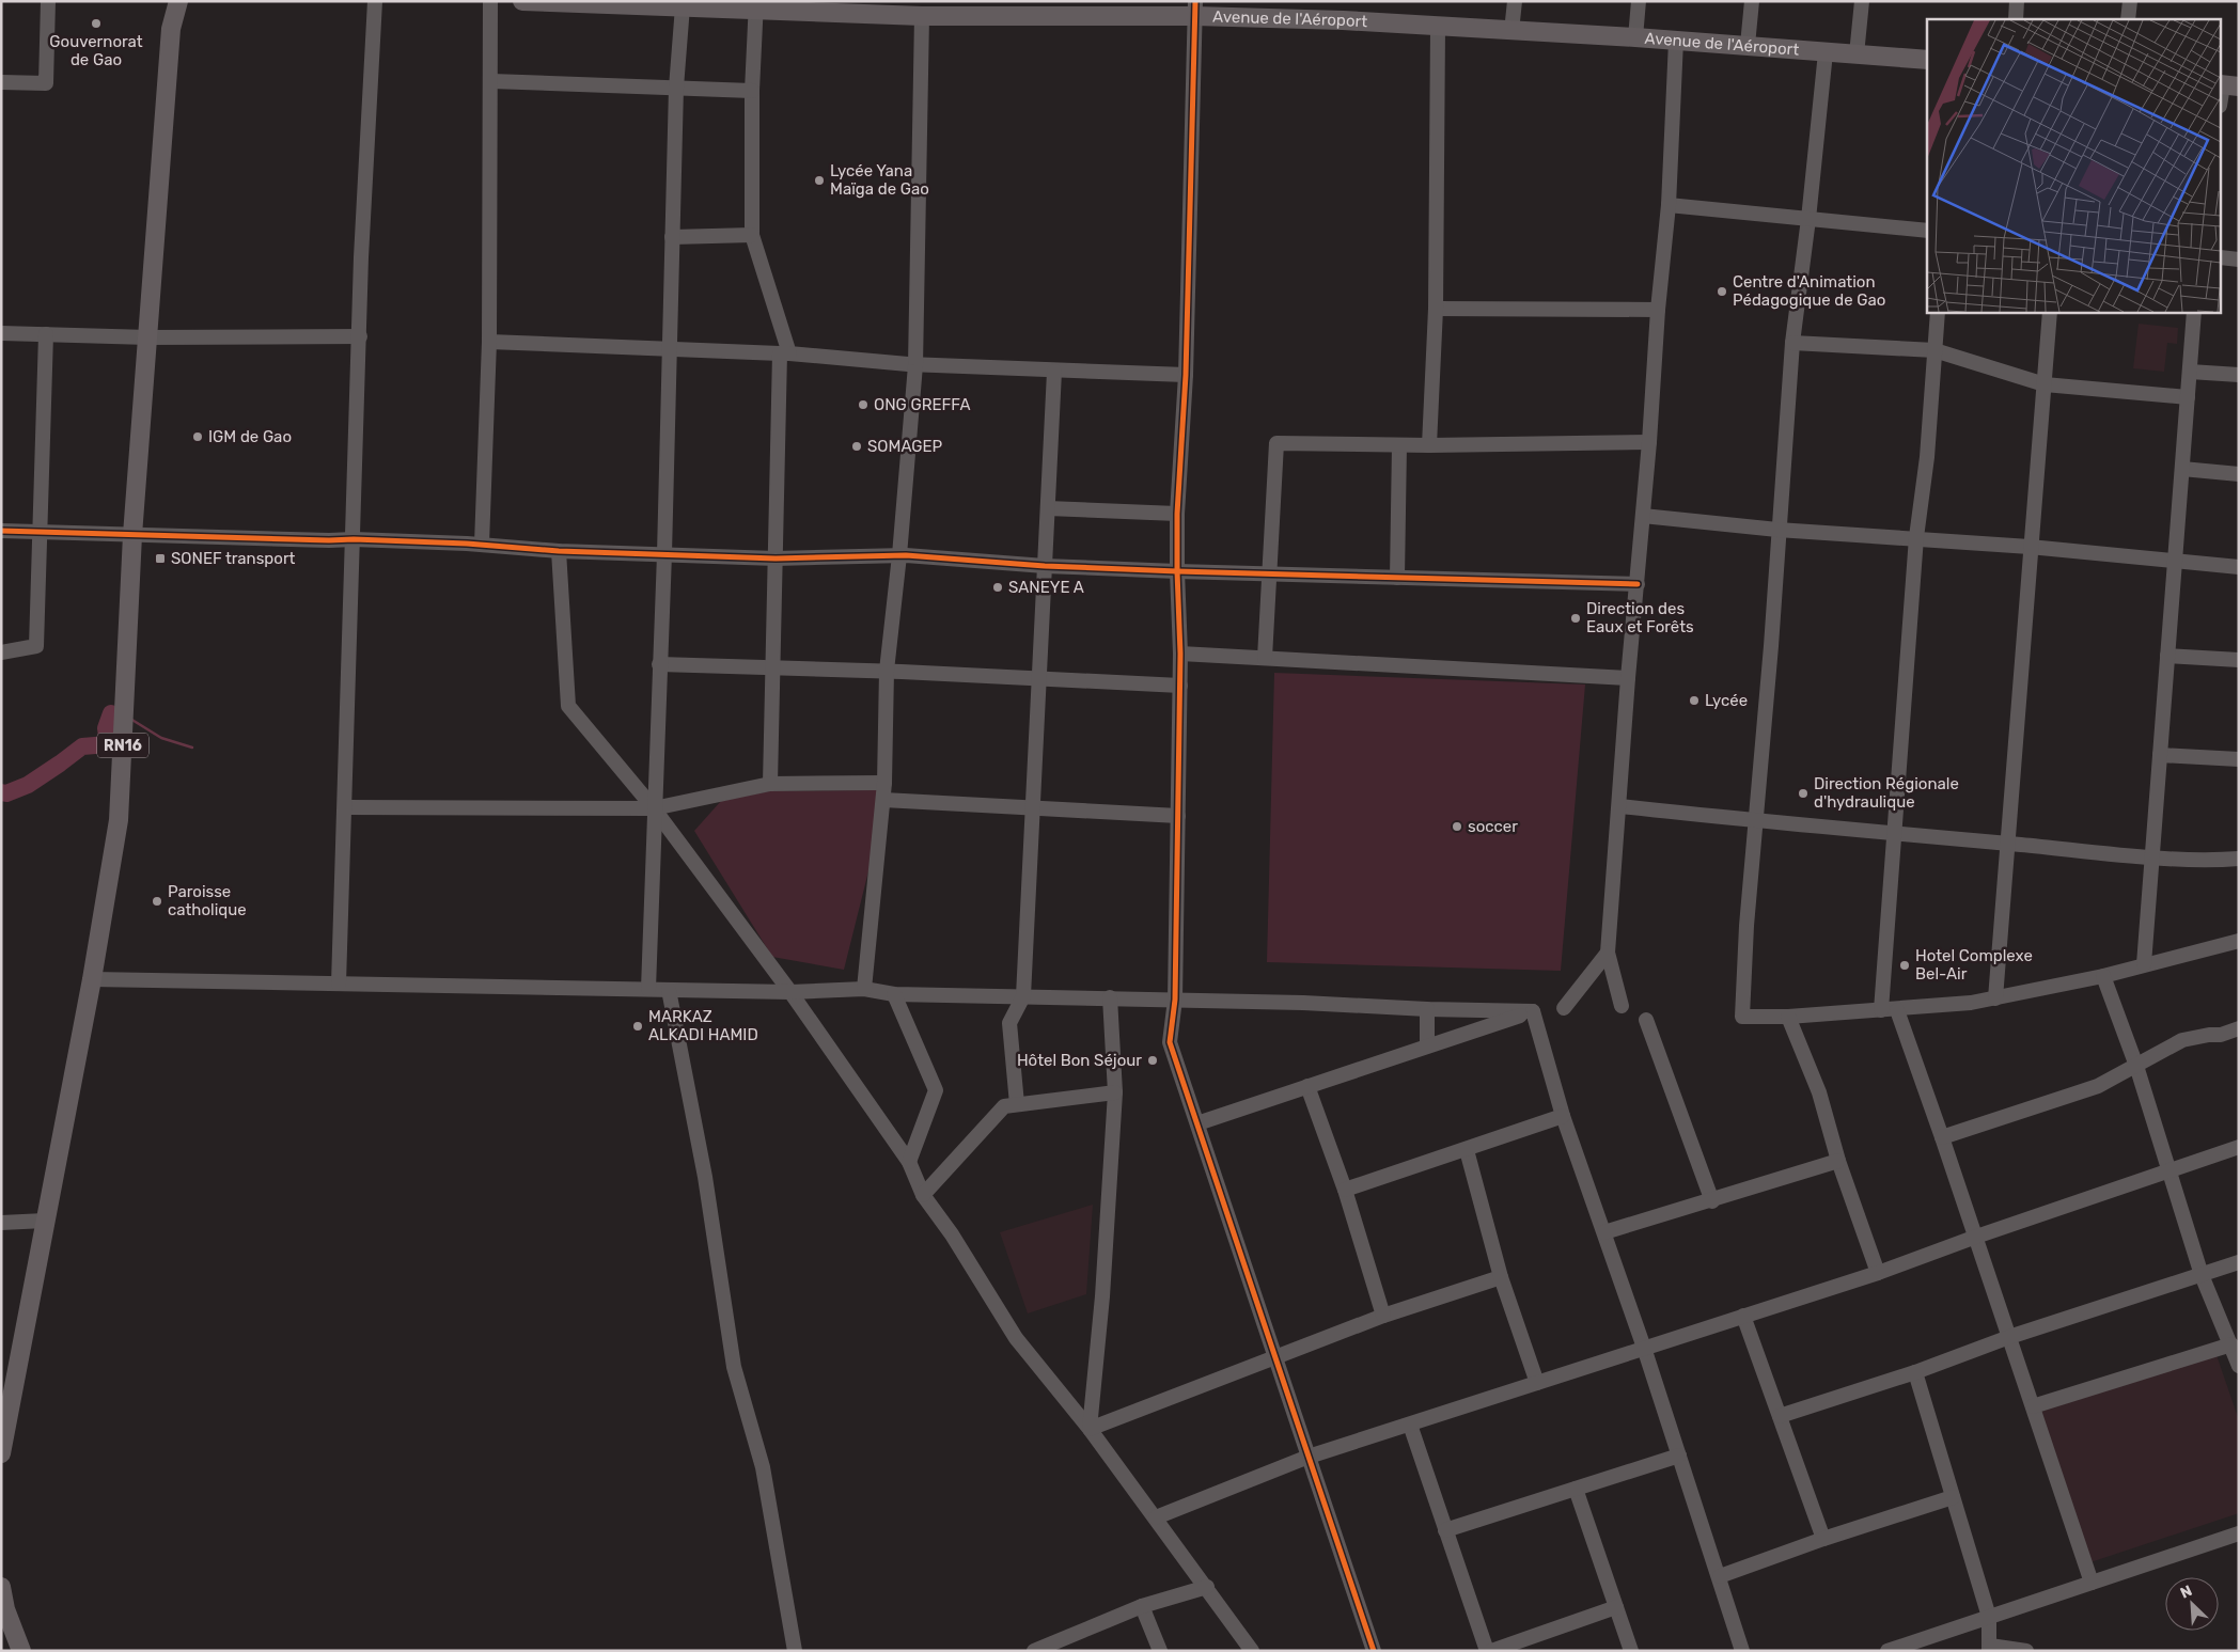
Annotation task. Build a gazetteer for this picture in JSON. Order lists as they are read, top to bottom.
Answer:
{
  "streets": {
    "main road": ["Avenue de l'Aéroport", "RN16"]
  },
  "places": {
    "other": [
      "Gouvernorat de Gao",
      "Lycée Yana Maïga de Gao",
      "Centre d'Animation Pédagogique de Gao",
      "ONG GREFFA",
      "IGM de Gao",
      "SOMAGEP",
      "SANEYE A",
      "Direction des Eaux et Forêts",
      "Lycée",
      "Direction Régionale d'hydraulique",
      "soccer",
      "Paroisse catholique",
      "Hotel Complexe Bel-Air",
      "MARKAZ ALKADI HAMID",
      "Hôtel Bon Séjour"
    ],
    "transit": ["SONEF transport"]
  },
  "north": "top left"
}
